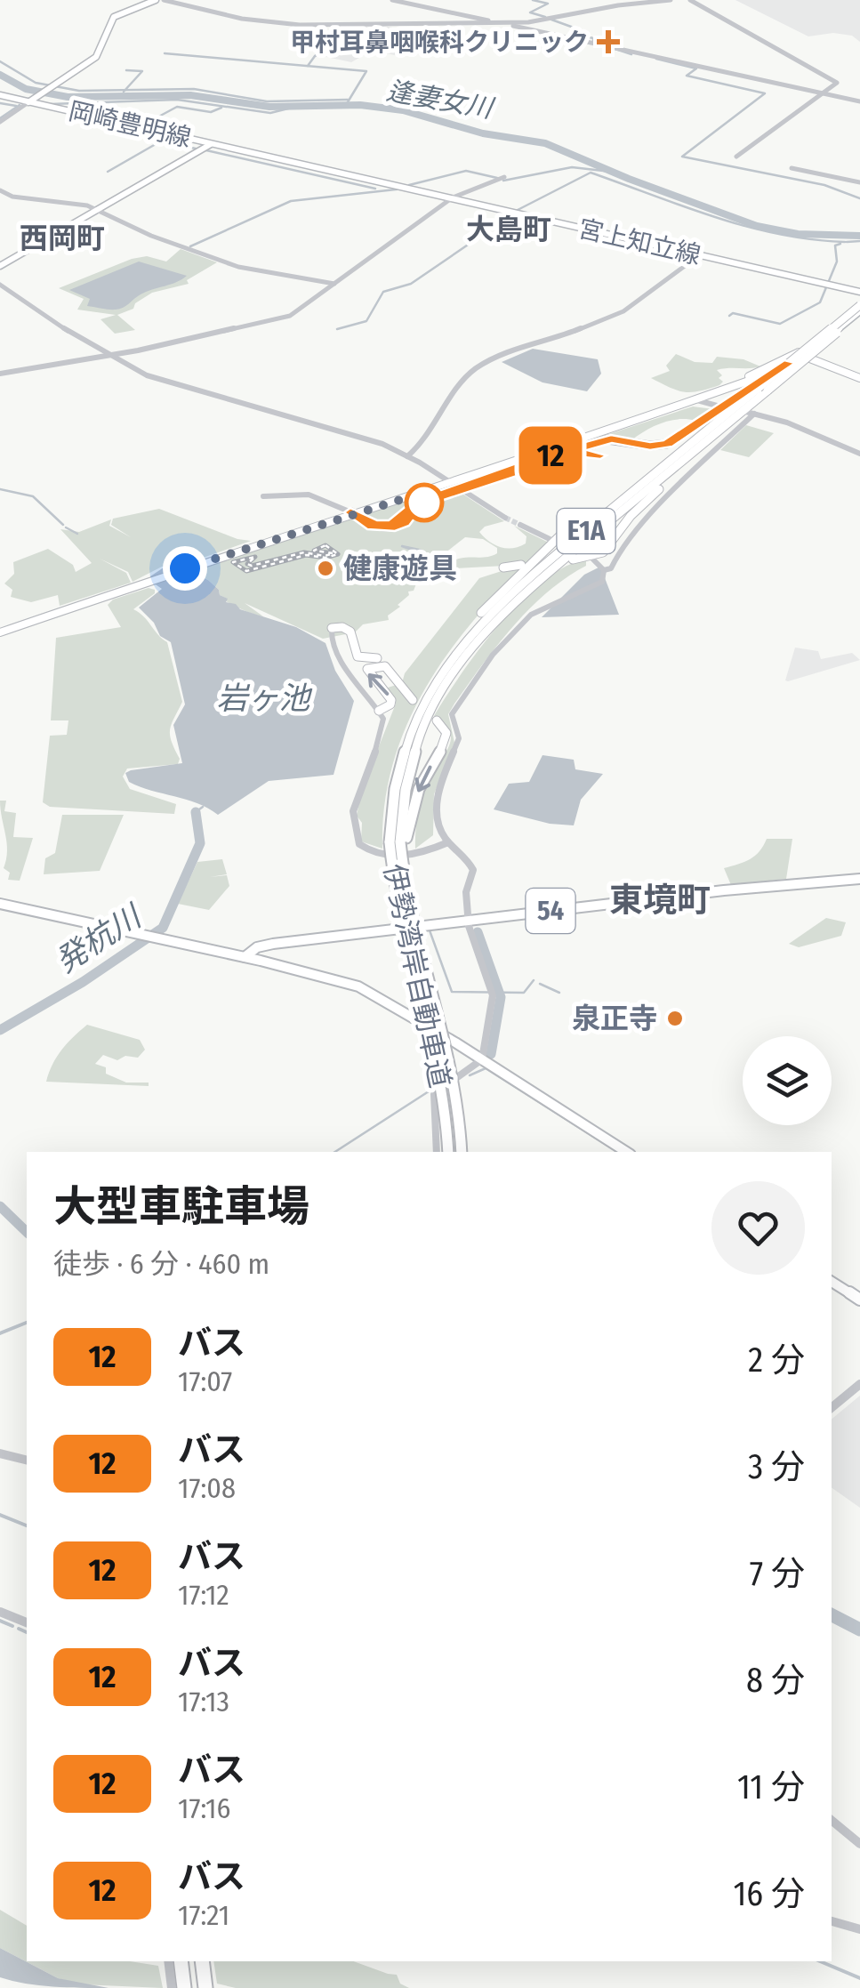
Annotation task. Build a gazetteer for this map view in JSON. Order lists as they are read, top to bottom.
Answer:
{
  "streets": {
    "highway": ["E1A", "伊勢湾岸自動車道"],
    "main road": ["岡崎豊明線", "宮上知立線", "54"]
  },
  "crossings": [
    ["岡崎豊明線", "宮上知立線"]
  ],
  "districts": ["大島町", "西岡町", "東境町"],
  "water": ["逢妻女川", "岩ヶ池", "発杭川"],
  "places": {
    "health": ["甲村耳鼻咽喉科クリニック"],
    "other": ["健康遊具", "泉正寺"]
  },
  "lines": ["bus line 12"],
  "page": {
    "on_map": "12",
    "heading": ["大型車駐車場", "徒歩 · 6 分 · 460 m"],
    "list": [
      {
        "mark": "12",
        "name": "バス",
        "note": "17:07",
        "value": "2 分"
      },
      {
        "mark": "12",
        "name": "バス",
        "note": "17:08",
        "value": "3 分"
      },
      {
        "mark": "12",
        "name": "バス",
        "note": "17:12",
        "value": "7 分"
      },
      {
        "mark": "12",
        "name": "バス",
        "note": "17:13",
        "value": "8 分"
      },
      {
        "mark": "12",
        "name": "バス",
        "note": "17:16",
        "value": "11 分"
      },
      {
        "mark": "12",
        "name": "バス",
        "note": "17:21",
        "value": "16 分"
      }
    ]
  }
}
